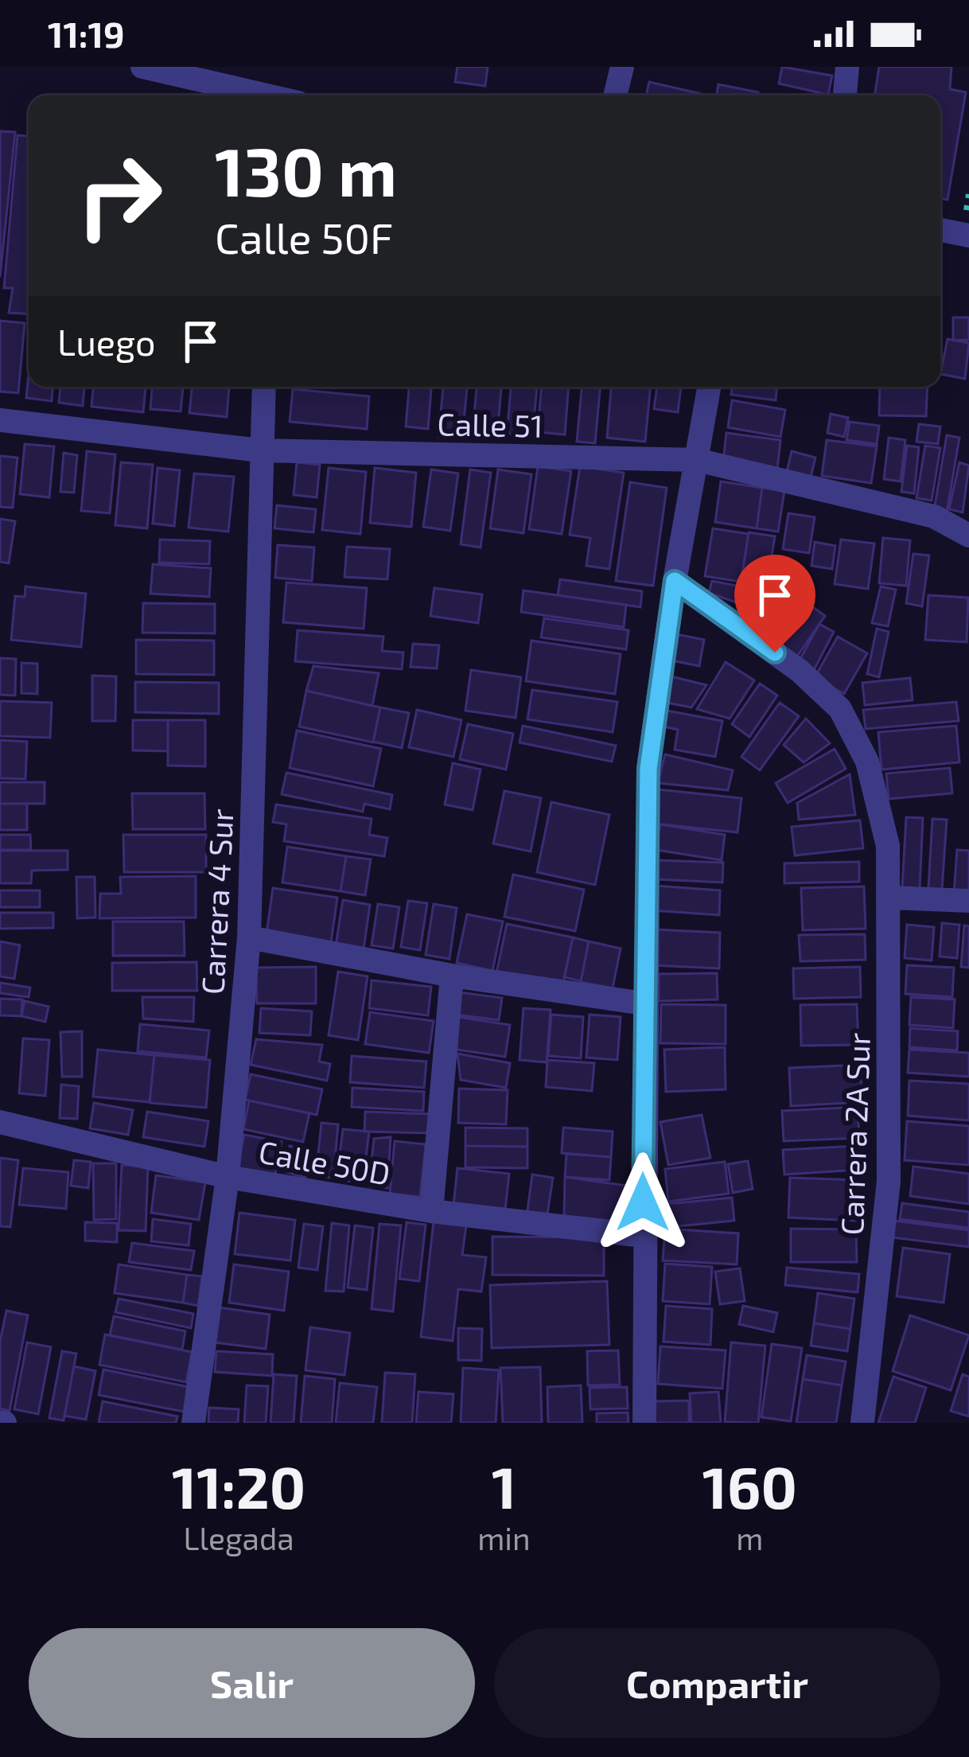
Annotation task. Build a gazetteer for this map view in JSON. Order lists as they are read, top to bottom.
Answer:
{
  "streets": {
    "street": [
      "Calle 51",
      "Carrera 4 Sur",
      "Carrera 2A Sur",
      "Calle 50D"
    ]
  },
  "crossings": [
    ["Calle 51", "Carrera 4 Sur"],
    ["Carrera 4 Sur", "Calle 50D"]
  ],
  "page": {
    "status": "11:19",
    "turn": ["130 m", "Calle 50F"],
    "then": "Luego",
    "eta": [
      "11:20",
      "Llegada",
      "1",
      "min",
      "160",
      "m"
    ],
    "buttons": ["Salir", "Compartir"]
  }
}
